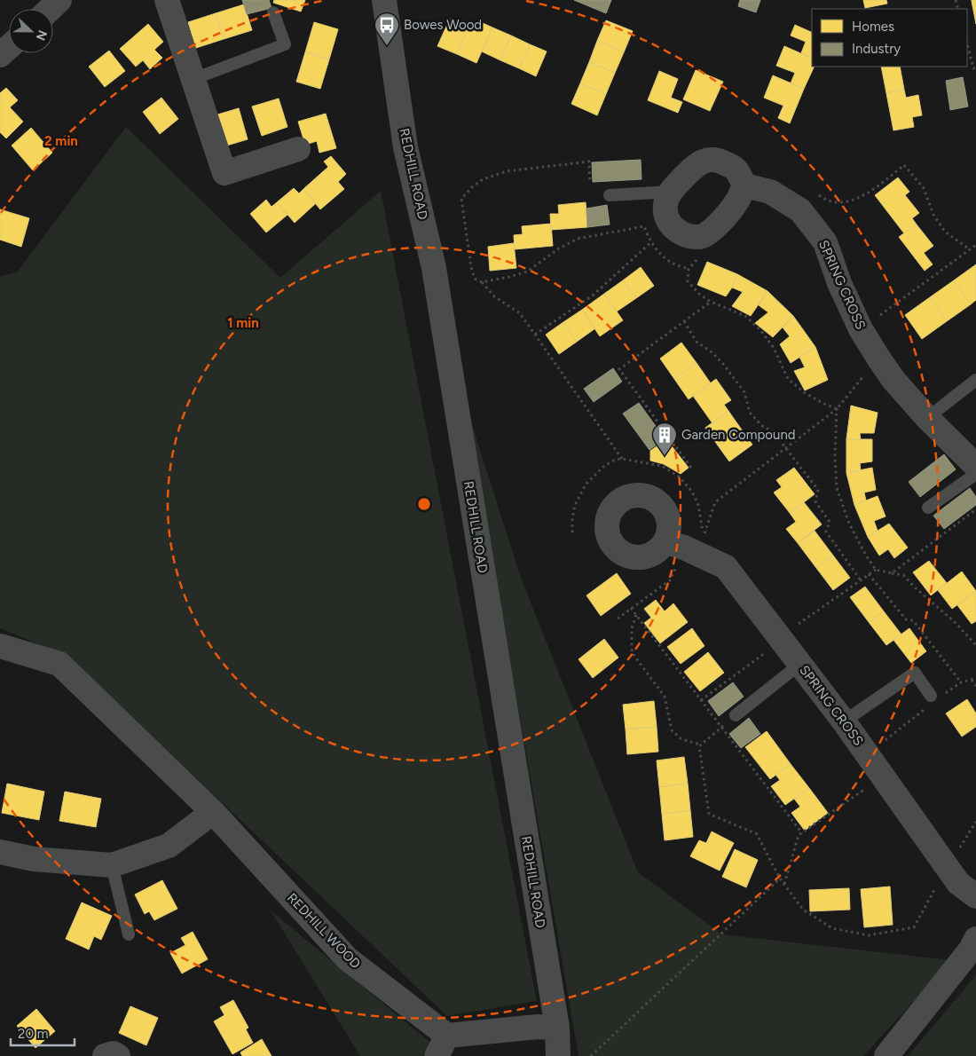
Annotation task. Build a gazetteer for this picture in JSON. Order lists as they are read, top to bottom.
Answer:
{
  "streets": {
    "street": ["REDHILL ROAD", "SPRING CROSS", "REDHILL WOOD"]
  },
  "crossings": [
    ["REDHILL ROAD", "REDHILL WOOD"]
  ],
  "places": {
    "bus stop": ["Bowes Wood"],
    "building": ["Garden Compound"]
  },
  "legend": ["Homes", "Industry"],
  "scale_bar": "20 m",
  "north": "right",
  "rings": ["2 min", "1 min"]
}
